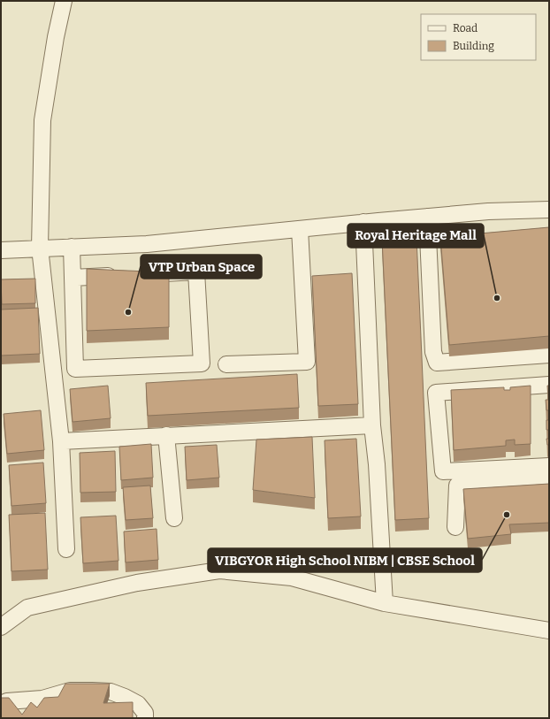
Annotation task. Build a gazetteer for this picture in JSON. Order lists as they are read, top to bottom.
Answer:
{
  "places": ["Royal Heritage Mall", "VTP Urban Space", "VIBGYOR High School NIBM | CBSE School"],
  "legend": ["Road", "Building"]
}
